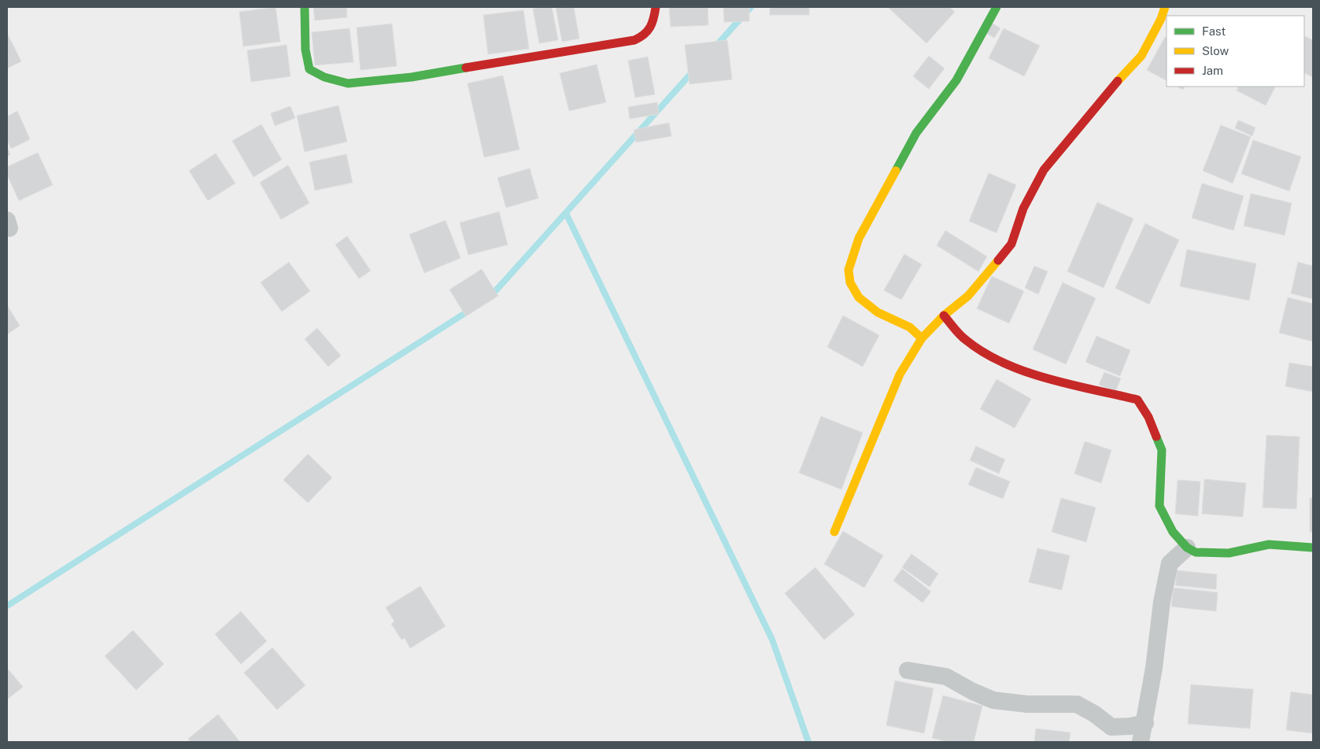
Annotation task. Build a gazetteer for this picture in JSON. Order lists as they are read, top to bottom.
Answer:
{
  "legend": ["Fast", "Slow", "Jam"]
}
